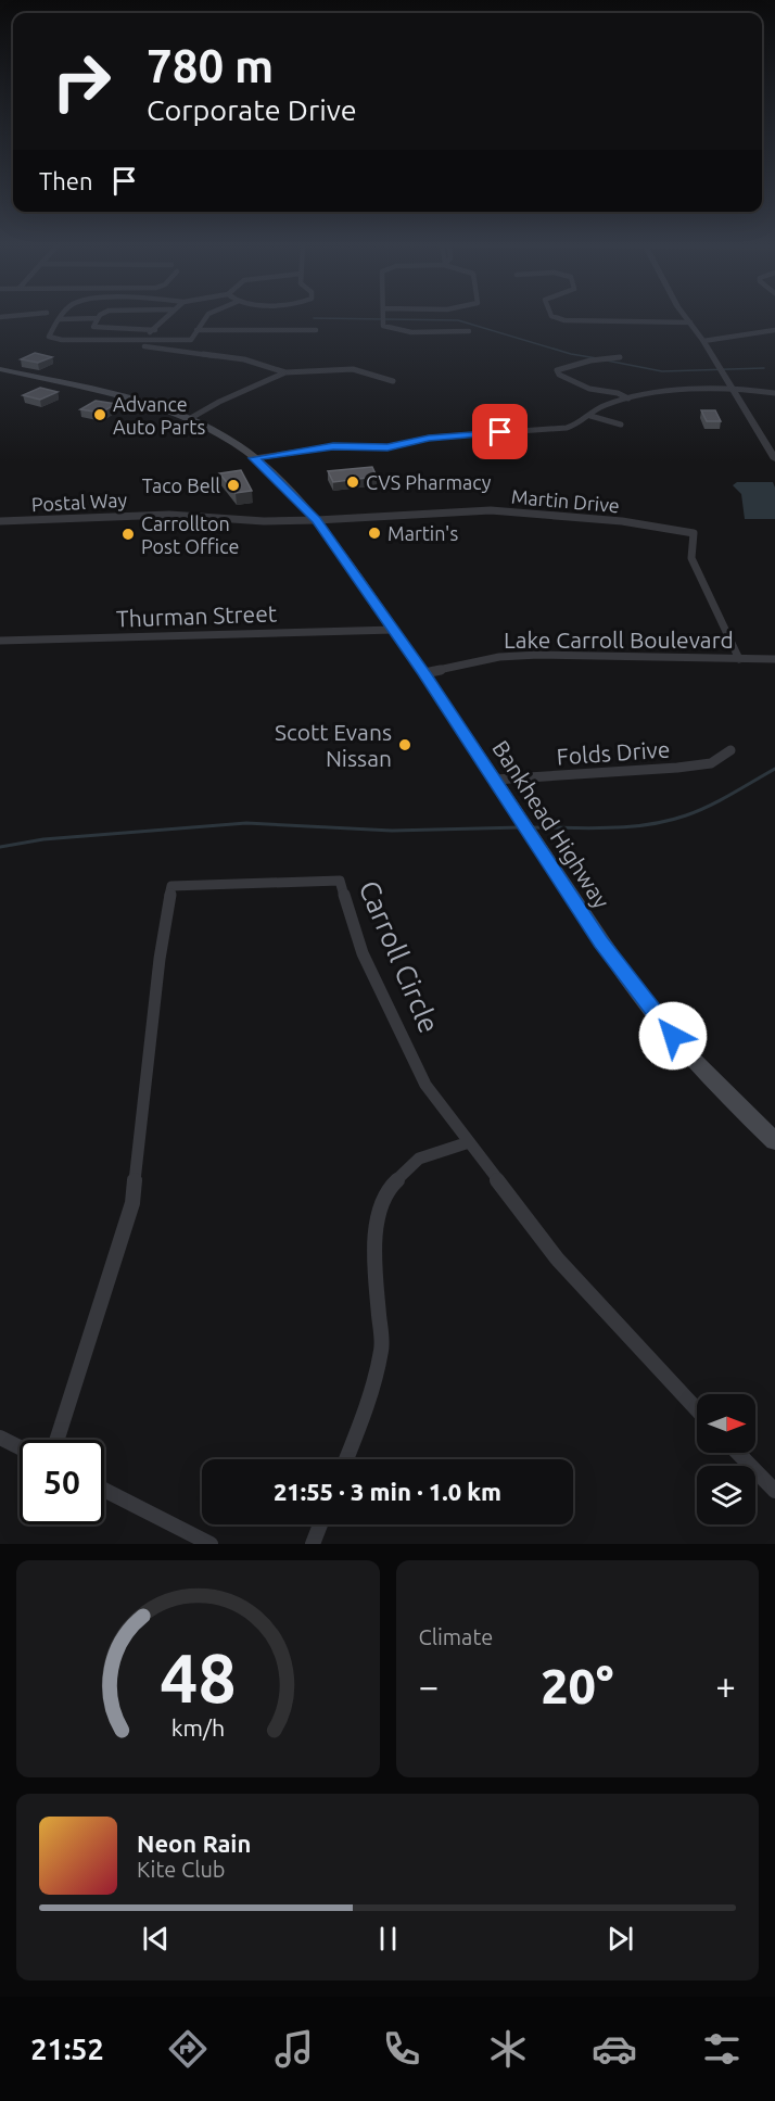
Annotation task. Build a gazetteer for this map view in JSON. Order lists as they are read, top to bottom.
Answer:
{
  "streets": {
    "main road": ["Bankhead Highway"],
    "street": [
      "Martin Drive",
      "Postal Way",
      "Thurman Street",
      "Lake Carroll Boulevard",
      "Folds Drive",
      "Carroll Circle"
    ]
  },
  "crossings": [
    ["Martin Drive", "Postal Way"],
    ["Martin Drive", "Lake Carroll Boulevard"],
    ["Martin Drive", "Bankhead Highway"],
    ["Postal Way", "Bankhead Highway"],
    ["Thurman Street", "Bankhead Highway"],
    ["Lake Carroll Boulevard", "Bankhead Highway"],
    ["Folds Drive", "Bankhead Highway"]
  ],
  "places": [
    "Advance Auto Parts",
    "CVS Pharmacy",
    "Taco Bell",
    "Martin's",
    "Carrollton Post Office",
    "Scott Evans Nissan"
  ],
  "north": "right",
  "page": {
    "turn": ["780 m", "Corporate Drive"],
    "then": "Then",
    "limit": "50",
    "trip": "21:55 · 3 min · 1.0 km",
    "tile": "Climate",
    "heat": ["−", "20°", "+"],
    "song": ["Neon Rain", "Kite Club"],
    "tabs": "21:52",
    "gauge": ["48", "km/h"]
  }
}
